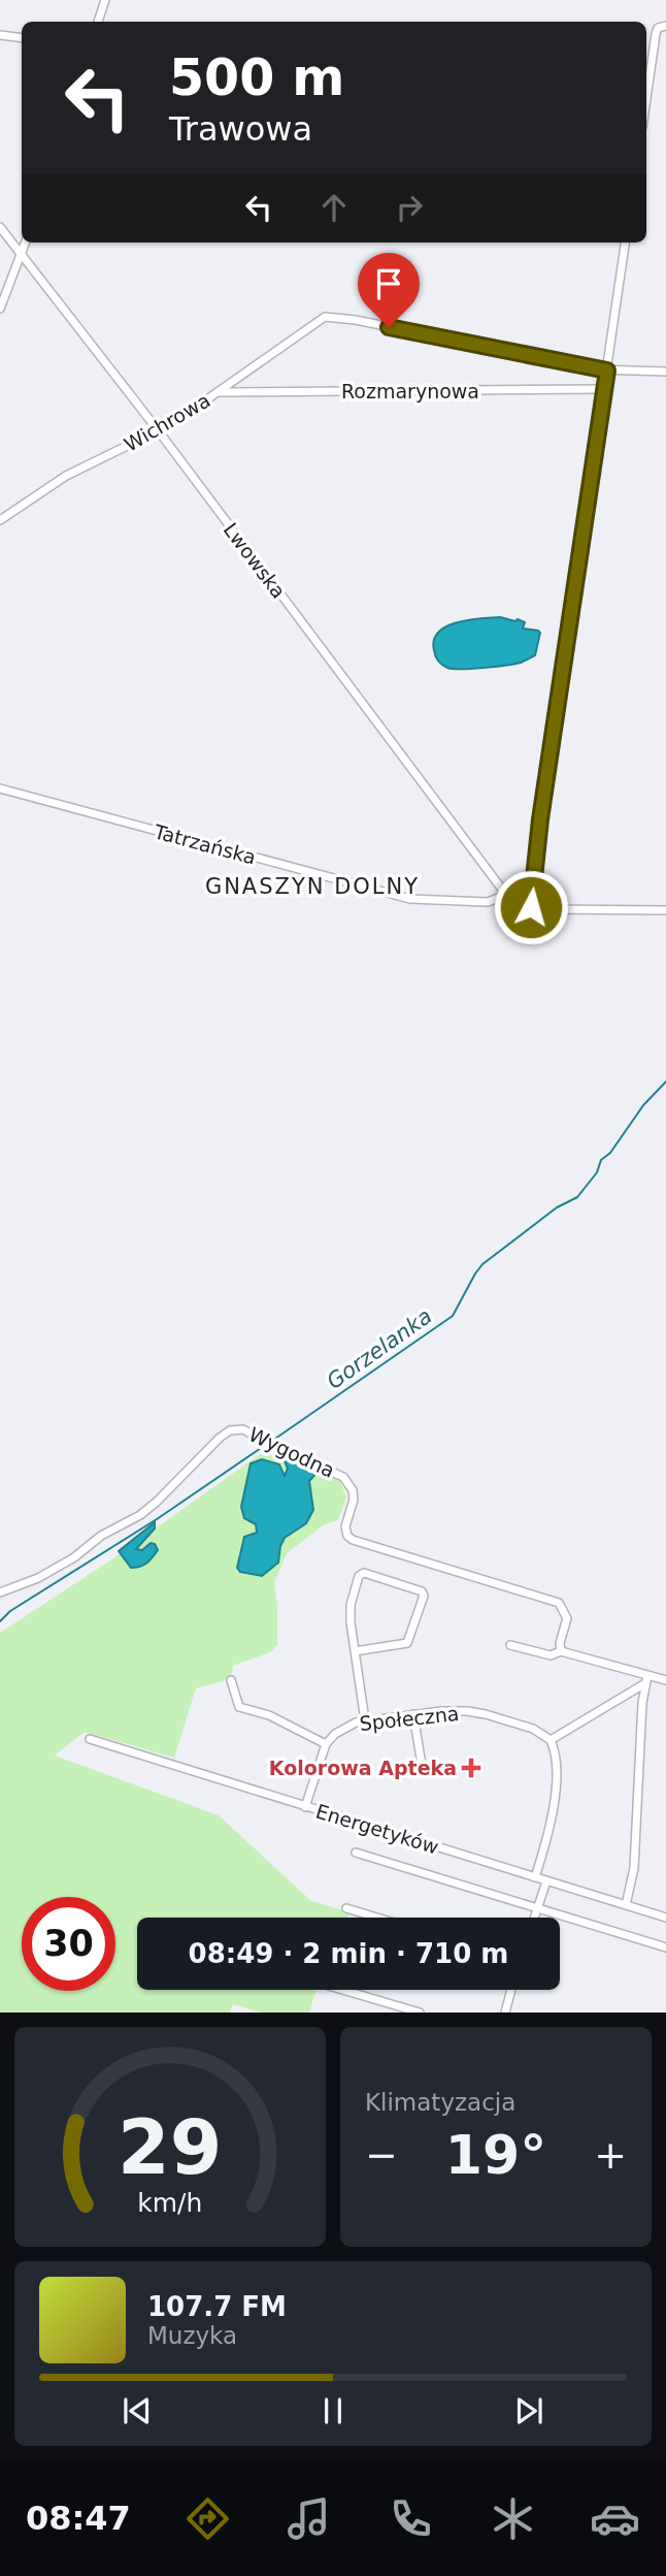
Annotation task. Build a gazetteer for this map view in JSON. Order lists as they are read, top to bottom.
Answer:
{
  "streets": {
    "street": [
      "Rozmarynowa",
      "Wichrowa",
      "Lwowska",
      "Tatrzańska",
      "Wygodna",
      "Społeczna",
      "Energetyków"
    ]
  },
  "crossings": [
    ["Rozmarynowa", "Wichrowa"],
    ["Wichrowa", "Lwowska"],
    ["Lwowska", "Tatrzańska"]
  ],
  "districts": ["GNASZYN DOLNY"],
  "water": ["Gorzelanka"],
  "places": {
    "health": ["Kolorowa Apteka"]
  },
  "page": {
    "turn": ["500 m", "Trawowa"],
    "limit": "30",
    "trip": "08:49 · 2 min · 710 m",
    "tile": "Klimatyzacja",
    "heat": ["−", "19°", "+"],
    "song": ["107.7 FM", "Muzyka"],
    "tabs": "08:47",
    "gauge": ["29", "km/h"]
  }
}
